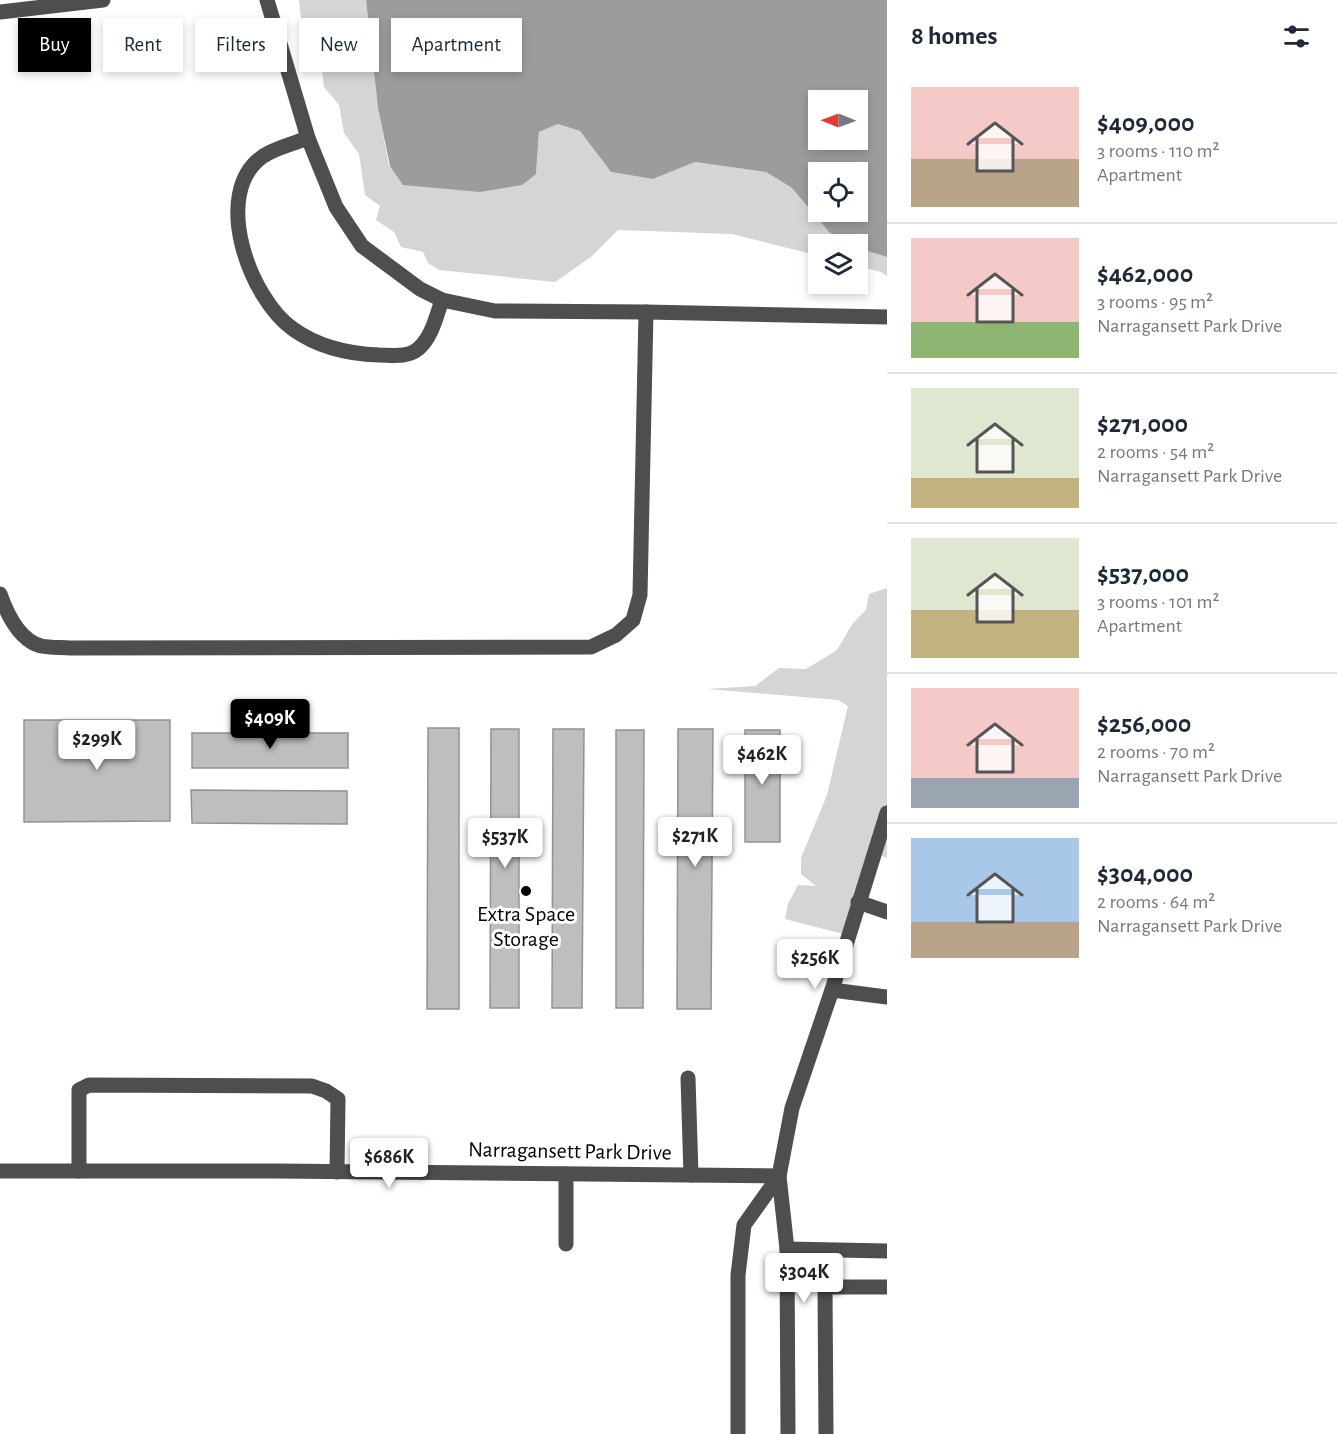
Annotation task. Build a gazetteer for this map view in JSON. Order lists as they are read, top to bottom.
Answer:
{
  "streets": {
    "street": ["Narragansett Park Drive"]
  },
  "places": ["Extra Space Storage"],
  "north": "left",
  "page": {
    "heading": "8 homes",
    "chip": [
      "Buy",
      "Rent",
      "Filters",
      "New",
      "Apartment"
    ],
    "list": [
      {
        "name": "$409,000",
        "note": "3 rooms · 110 m² · Apartment"
      },
      {
        "name": "$462,000",
        "note": "3 rooms · 95 m² · Narragansett Park Drive"
      },
      {
        "name": "$271,000",
        "note": "2 rooms · 54 m² · Narragansett Park Drive"
      },
      {
        "name": "$537,000",
        "note": "3 rooms · 101 m² · Apartment"
      },
      {
        "name": "$256,000",
        "note": "2 rooms · 70 m² · Narragansett Park Drive"
      },
      {
        "name": "$304,000",
        "note": "2 rooms · 64 m² · Narragansett Park Drive"
      }
    ],
    "price": [
      "$409K",
      "$299K",
      "$462K",
      "$271K",
      "$537K",
      "$256K",
      "$686K",
      "$304K"
    ]
  }
}
